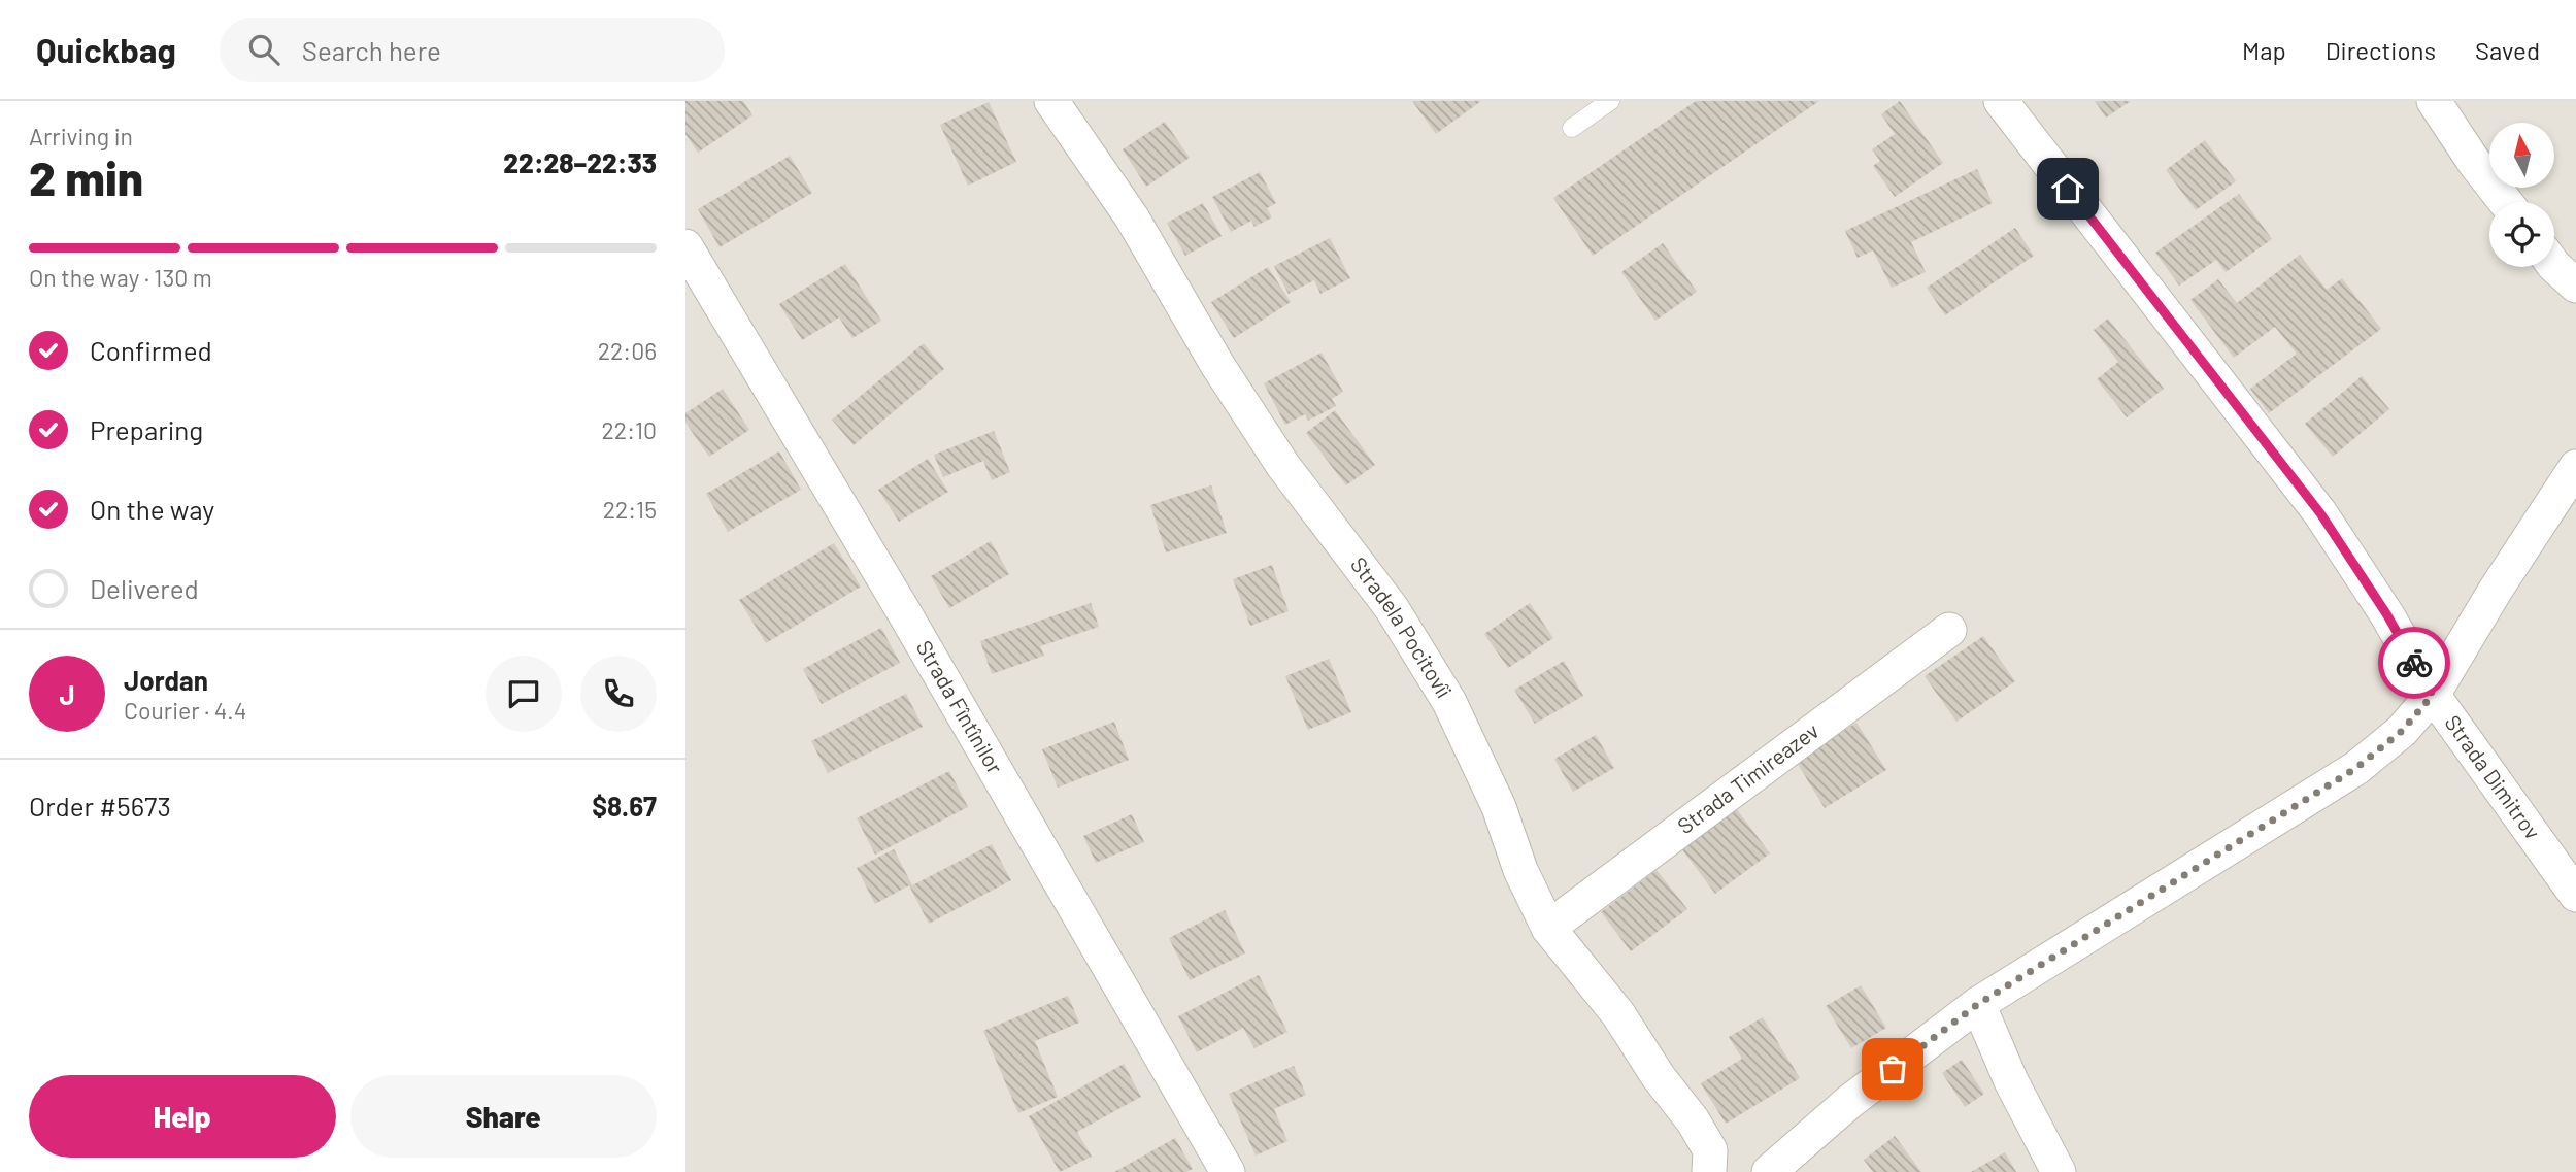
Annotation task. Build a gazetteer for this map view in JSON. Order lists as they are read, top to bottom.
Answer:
{
  "streets": {
    "street": [
      "Stradela Pocitovîi",
      "Strada Fîntînilor",
      "Strada Dimitrov",
      "Strada Timireazev"
    ]
  },
  "crossings": [
    ["Stradela Pocitovîi", "Strada Timireazev"]
  ],
  "north": "top",
  "page": {
    "header": "Quickbag",
    "search": "Search here",
    "nav": ["Map", "Directions", "Saved"],
    "heading": ["2 min", "Arriving in", "22:28–22:33"],
    "panel": [
      "Jordan",
      "Courier · 4.4",
      "Order #5673",
      "$8.67"
    ],
    "bar": "On the way · 130 m",
    "list": [
      ["Confirmed", "22:06"],
      ["Preparing", "22:10"],
      ["On the way", "22:15"],
      "Delivered"
    ],
    "round": "J",
    "buttons": ["Help", "Share"]
  }
}
